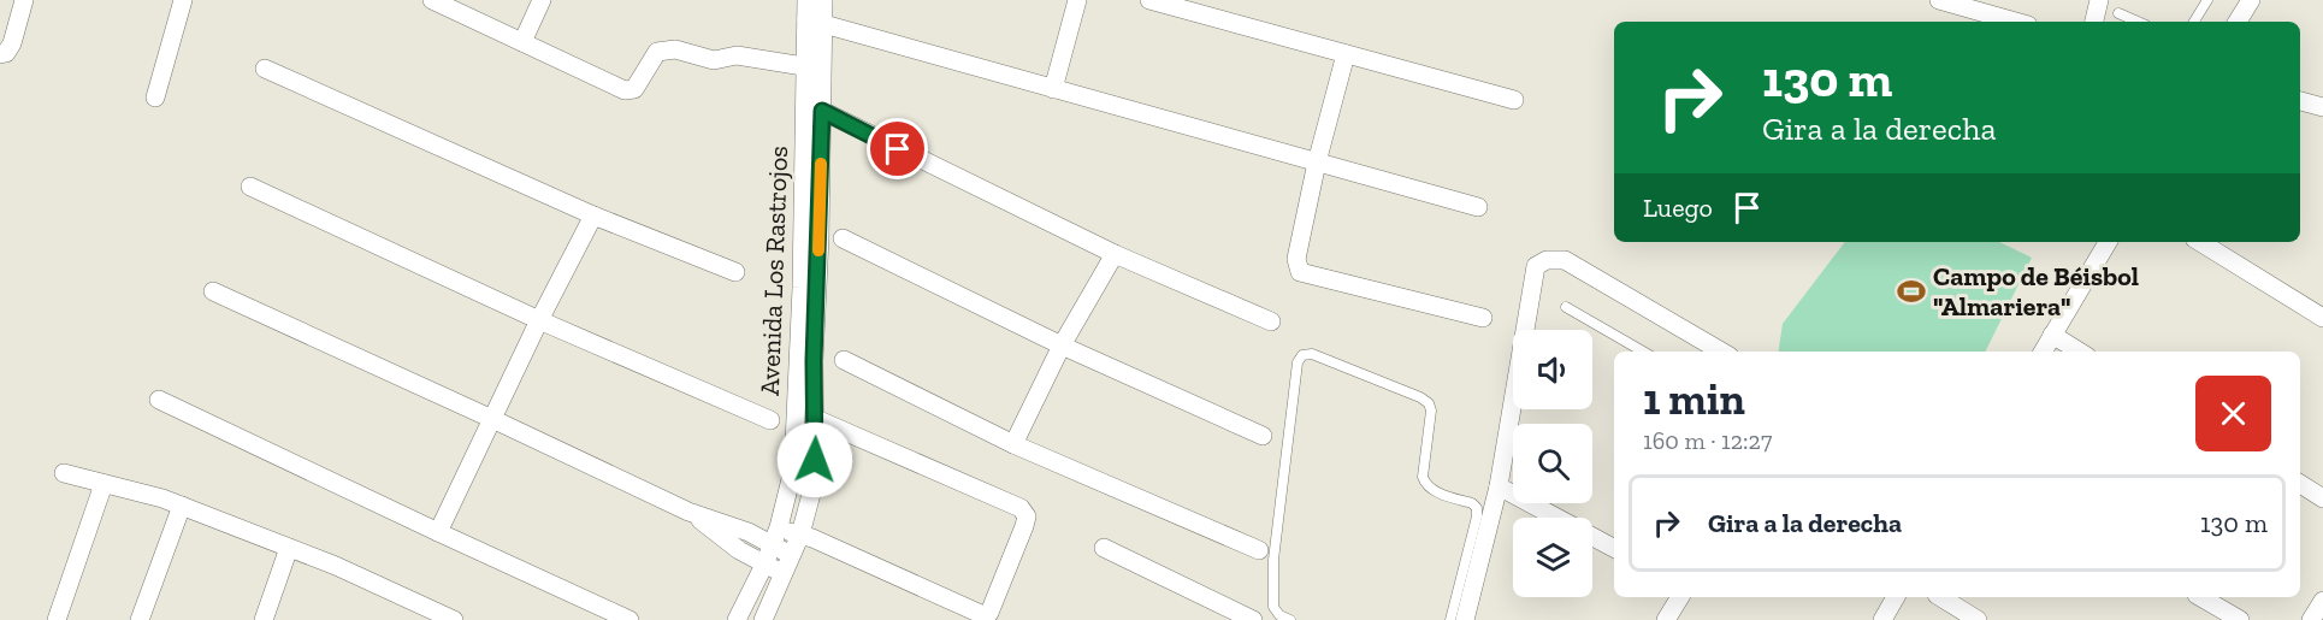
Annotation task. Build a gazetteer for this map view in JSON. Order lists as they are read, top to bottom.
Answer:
{
  "streets": {
    "street": ["Avenida Los Rastrojos"]
  },
  "places": {
    "sports": ["Campo de Béisbol \"Almariera\""]
  },
  "page": {
    "turn": ["130 m", "Gira a la derecha"],
    "then": "Luego",
    "heading": ["1 min", "160 m · 12:27"],
    "list": [
      {
        "name": "Gira a la derecha",
        "value": "130 m"
      }
    ]
  }
}
